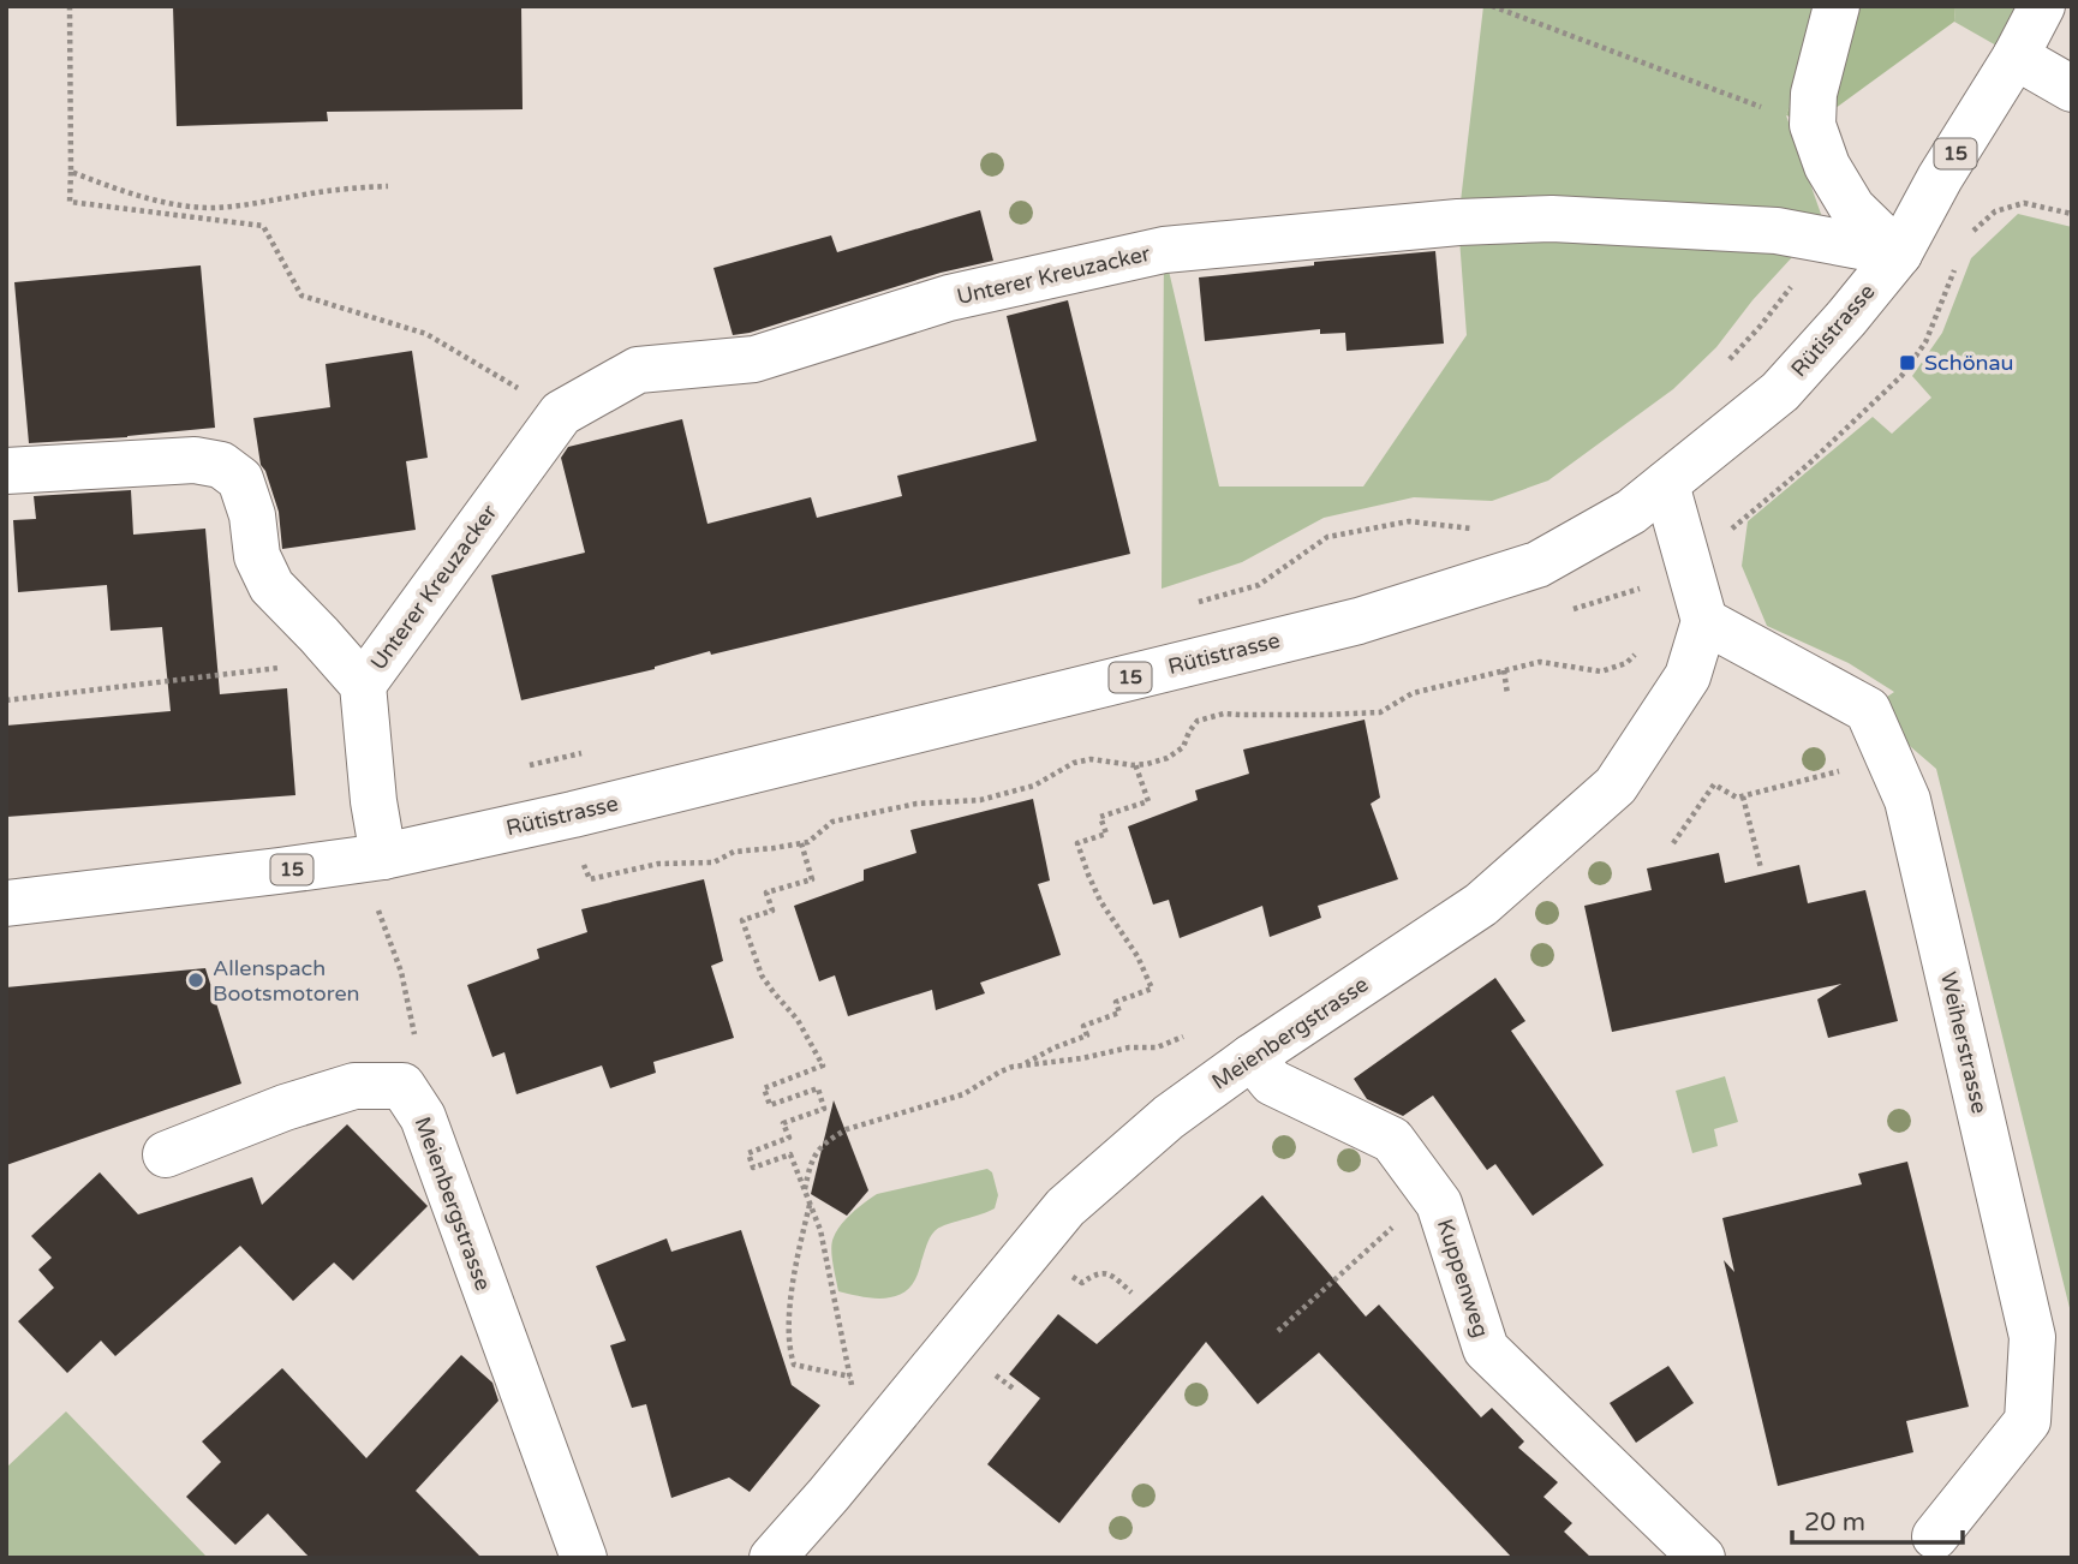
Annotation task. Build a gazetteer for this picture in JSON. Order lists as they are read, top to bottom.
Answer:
{
  "streets": {
    "street": [
      "15",
      "Unterer Kreuzacker",
      "Rütistrasse",
      "Meienbergstrasse",
      "Weiherstrasse",
      "Kuppenweg"
    ]
  },
  "crossings": [
    ["Unterer Kreuzacker", "Rütistrasse"],
    ["Meienbergstrasse", "Weiherstrasse"],
    ["Meienbergstrasse", "Kuppenweg"]
  ],
  "places": {
    "transit": ["Schönau"],
    "other": ["Allenspach Bootsmotoren"]
  },
  "scale_bar": "20 m"
}
